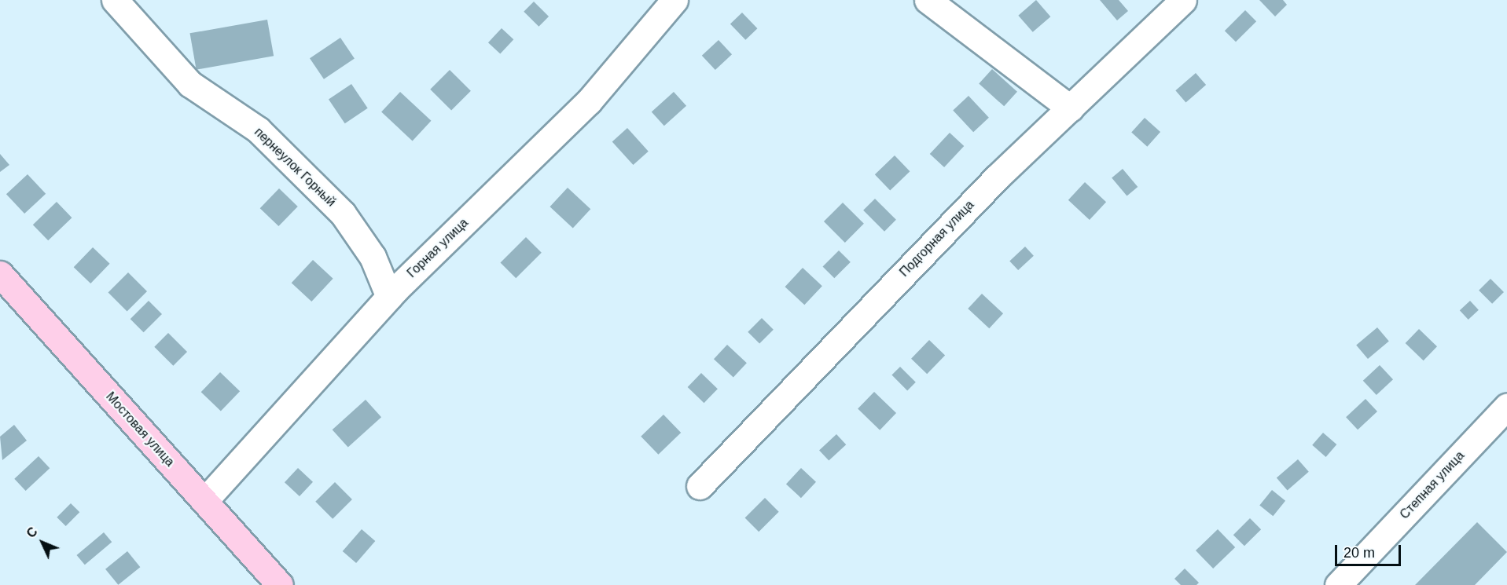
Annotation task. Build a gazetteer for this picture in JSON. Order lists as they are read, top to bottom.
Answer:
{
  "streets": {
    "main road": ["Мостовая улица"],
    "street": [
      "пернеулок Горный",
      "Подгорная улица",
      "Горная улица",
      "Степная улица"
    ]
  },
  "crossings": [
    ["пернеулок Горный", "Горная улица"],
    ["Горная улица", "Мостовая улица"]
  ],
  "scale_bar": "20 m",
  "north": "top left"
}
